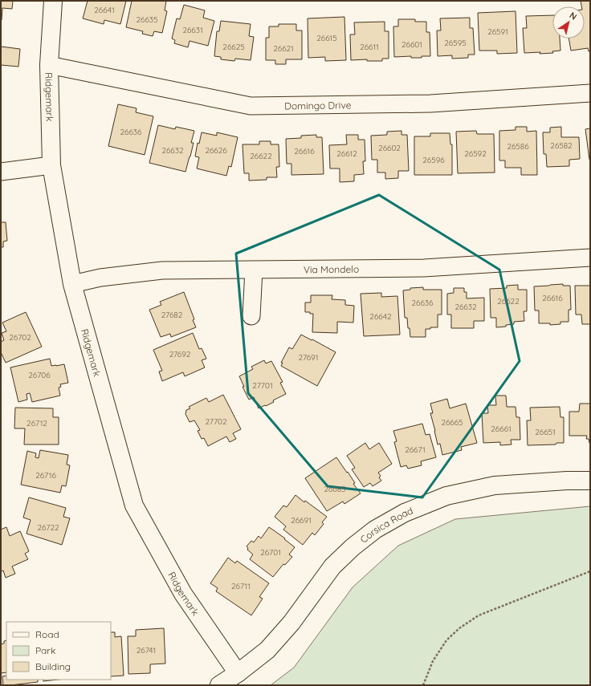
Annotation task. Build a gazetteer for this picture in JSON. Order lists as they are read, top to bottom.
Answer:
{
  "streets": {
    "street": [
      "Ridgemark",
      "Domingo Drive",
      "Via Mondelo",
      "Corsica Road"
    ]
  },
  "crossings": [
    ["Ridgemark", "Domingo Drive"],
    ["Ridgemark", "Via Mondelo"],
    ["Ridgemark", "Corsica Road"]
  ],
  "house_numbers": [
    "26641",
    "26635",
    "26631",
    "26591",
    "26615",
    "26595",
    "26601",
    "26625",
    "26611",
    "26621",
    "26636",
    "26582",
    "26586",
    "26602",
    "26632",
    "26626",
    "26616",
    "26612",
    "26592",
    "26622",
    "26596",
    "26616",
    "26622",
    "26636",
    "26632",
    "27682",
    "26642",
    "26702",
    "27692",
    "27691",
    "26706",
    "27701",
    "27702",
    "26665",
    "26712",
    "26661",
    "26651",
    "26671",
    "26716",
    "26685",
    "26691",
    "26722",
    "26701",
    "26711",
    "26741"
  ],
  "legend": ["Road", "Park", "Building"],
  "north": "top right"
}
